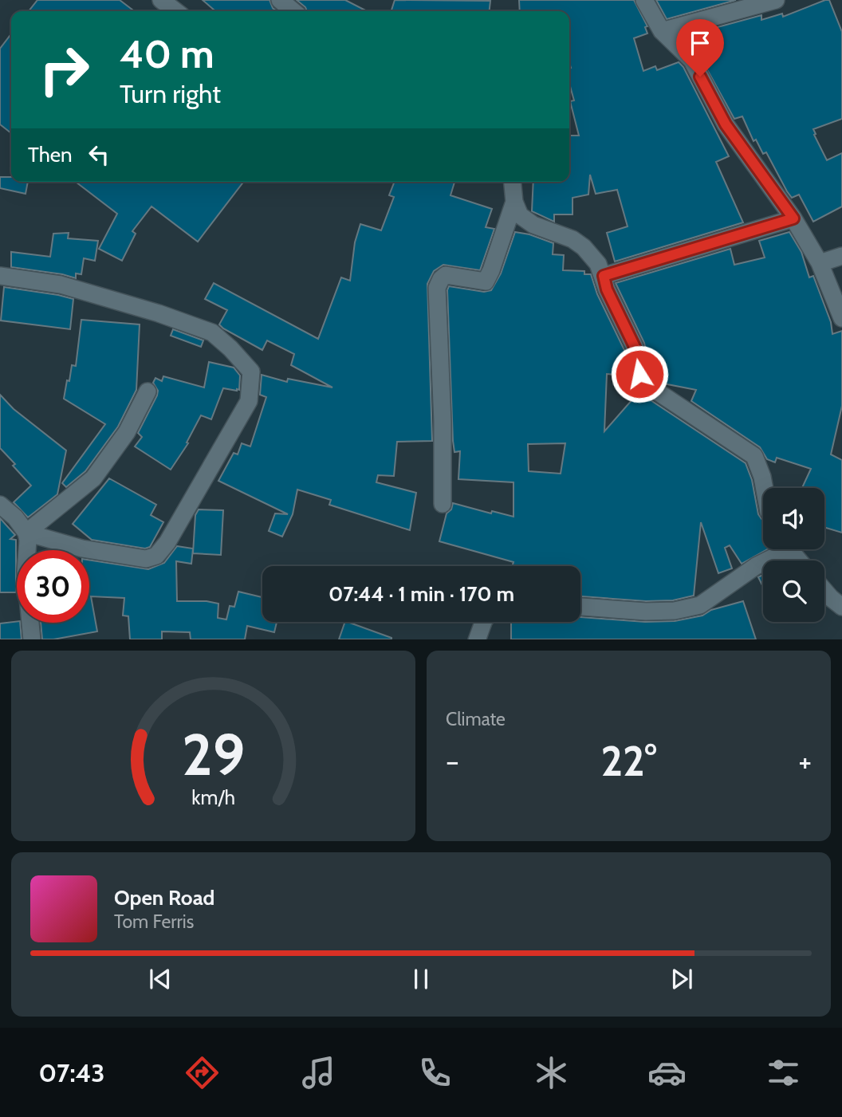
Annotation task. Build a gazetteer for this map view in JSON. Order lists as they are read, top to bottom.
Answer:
{
  "page": {
    "turn": ["40 m", "Turn right"],
    "then": "Then",
    "limit": "30",
    "trip": "07:44 · 1 min · 170 m",
    "tile": "Climate",
    "heat": ["−", "22°", "+"],
    "song": ["Open Road", "Tom Ferris"],
    "tabs": "07:43",
    "gauge": ["29", "km/h"]
  }
}
